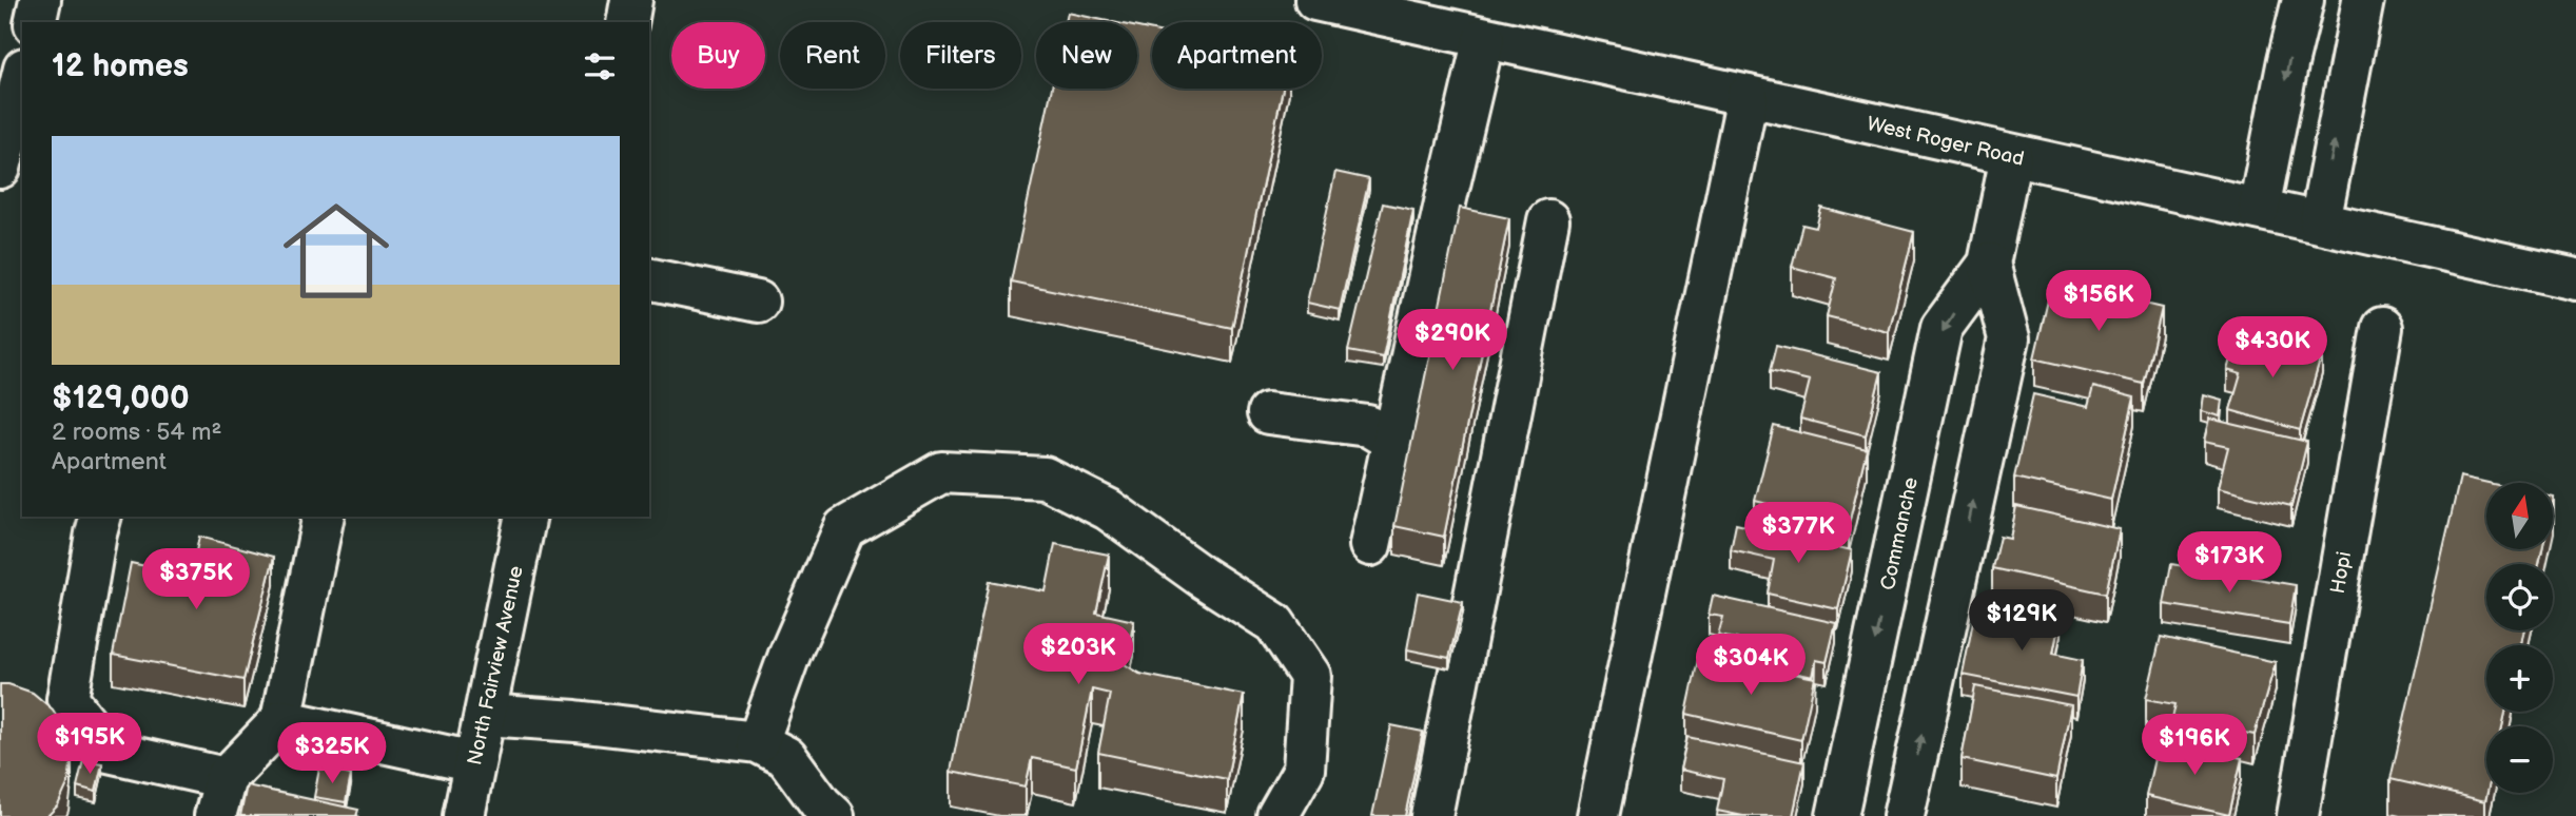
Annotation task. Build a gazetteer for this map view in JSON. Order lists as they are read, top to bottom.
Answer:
{
  "streets": {
    "street": [
      "West Roger Road",
      "Commanche",
      "Hopi",
      "North Fairview Avenue"
    ]
  },
  "crossings": [
    ["West Roger Road", "Commanche"]
  ],
  "north": "top",
  "page": {
    "chip": [
      "Buy",
      "Rent",
      "Filters",
      "New",
      "Apartment"
    ],
    "heading": "12 homes",
    "list": [
      {
        "name": "$129,000",
        "note": "2 rooms · 54 m² · Apartment"
      }
    ],
    "price": [
      "$156K",
      "$290K",
      "$430K",
      "$377K",
      "$173K",
      "$375K",
      "$129K",
      "$203K",
      "$304K",
      "$195K",
      "$196K",
      "$325K"
    ],
    "map_buttons": ["+", "−"]
  }
}
